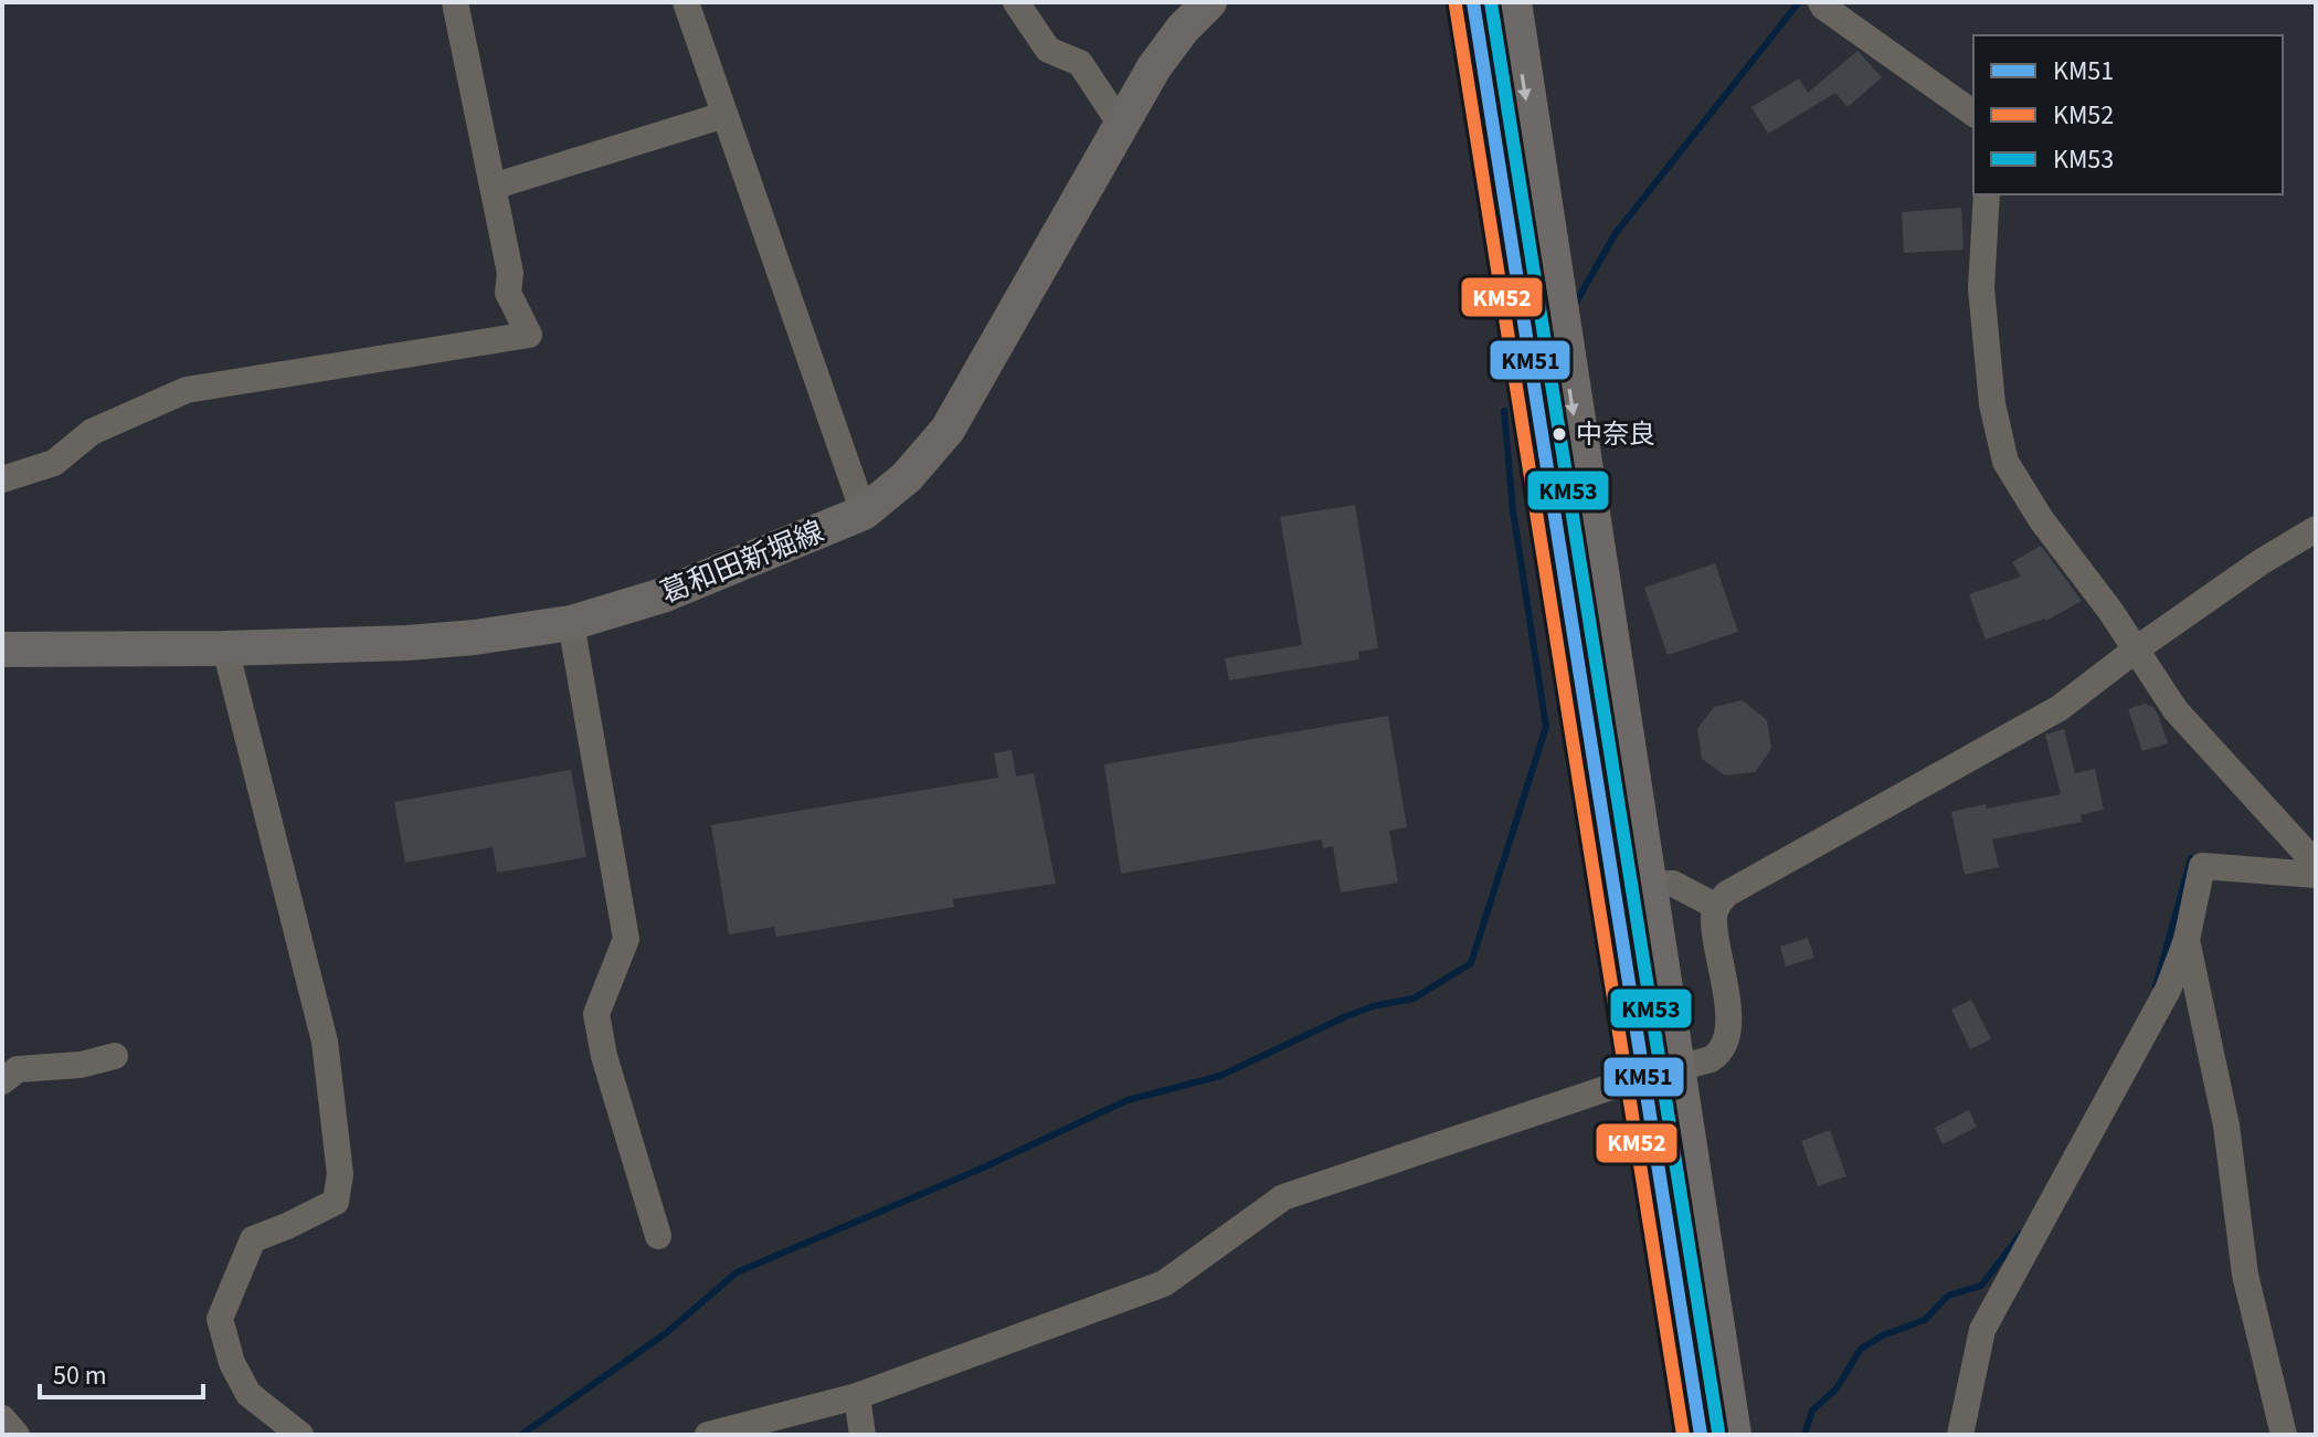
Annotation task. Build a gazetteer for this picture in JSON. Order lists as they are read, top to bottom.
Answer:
{
  "streets": {
    "main road": ["葛和田新堀線"]
  },
  "places": ["中奈良"],
  "lines": ["transit line KM51", "transit line KM53", "transit line KM52"],
  "legend": ["KM51", "KM52", "KM53"],
  "scale_bar": "50 m"
}
